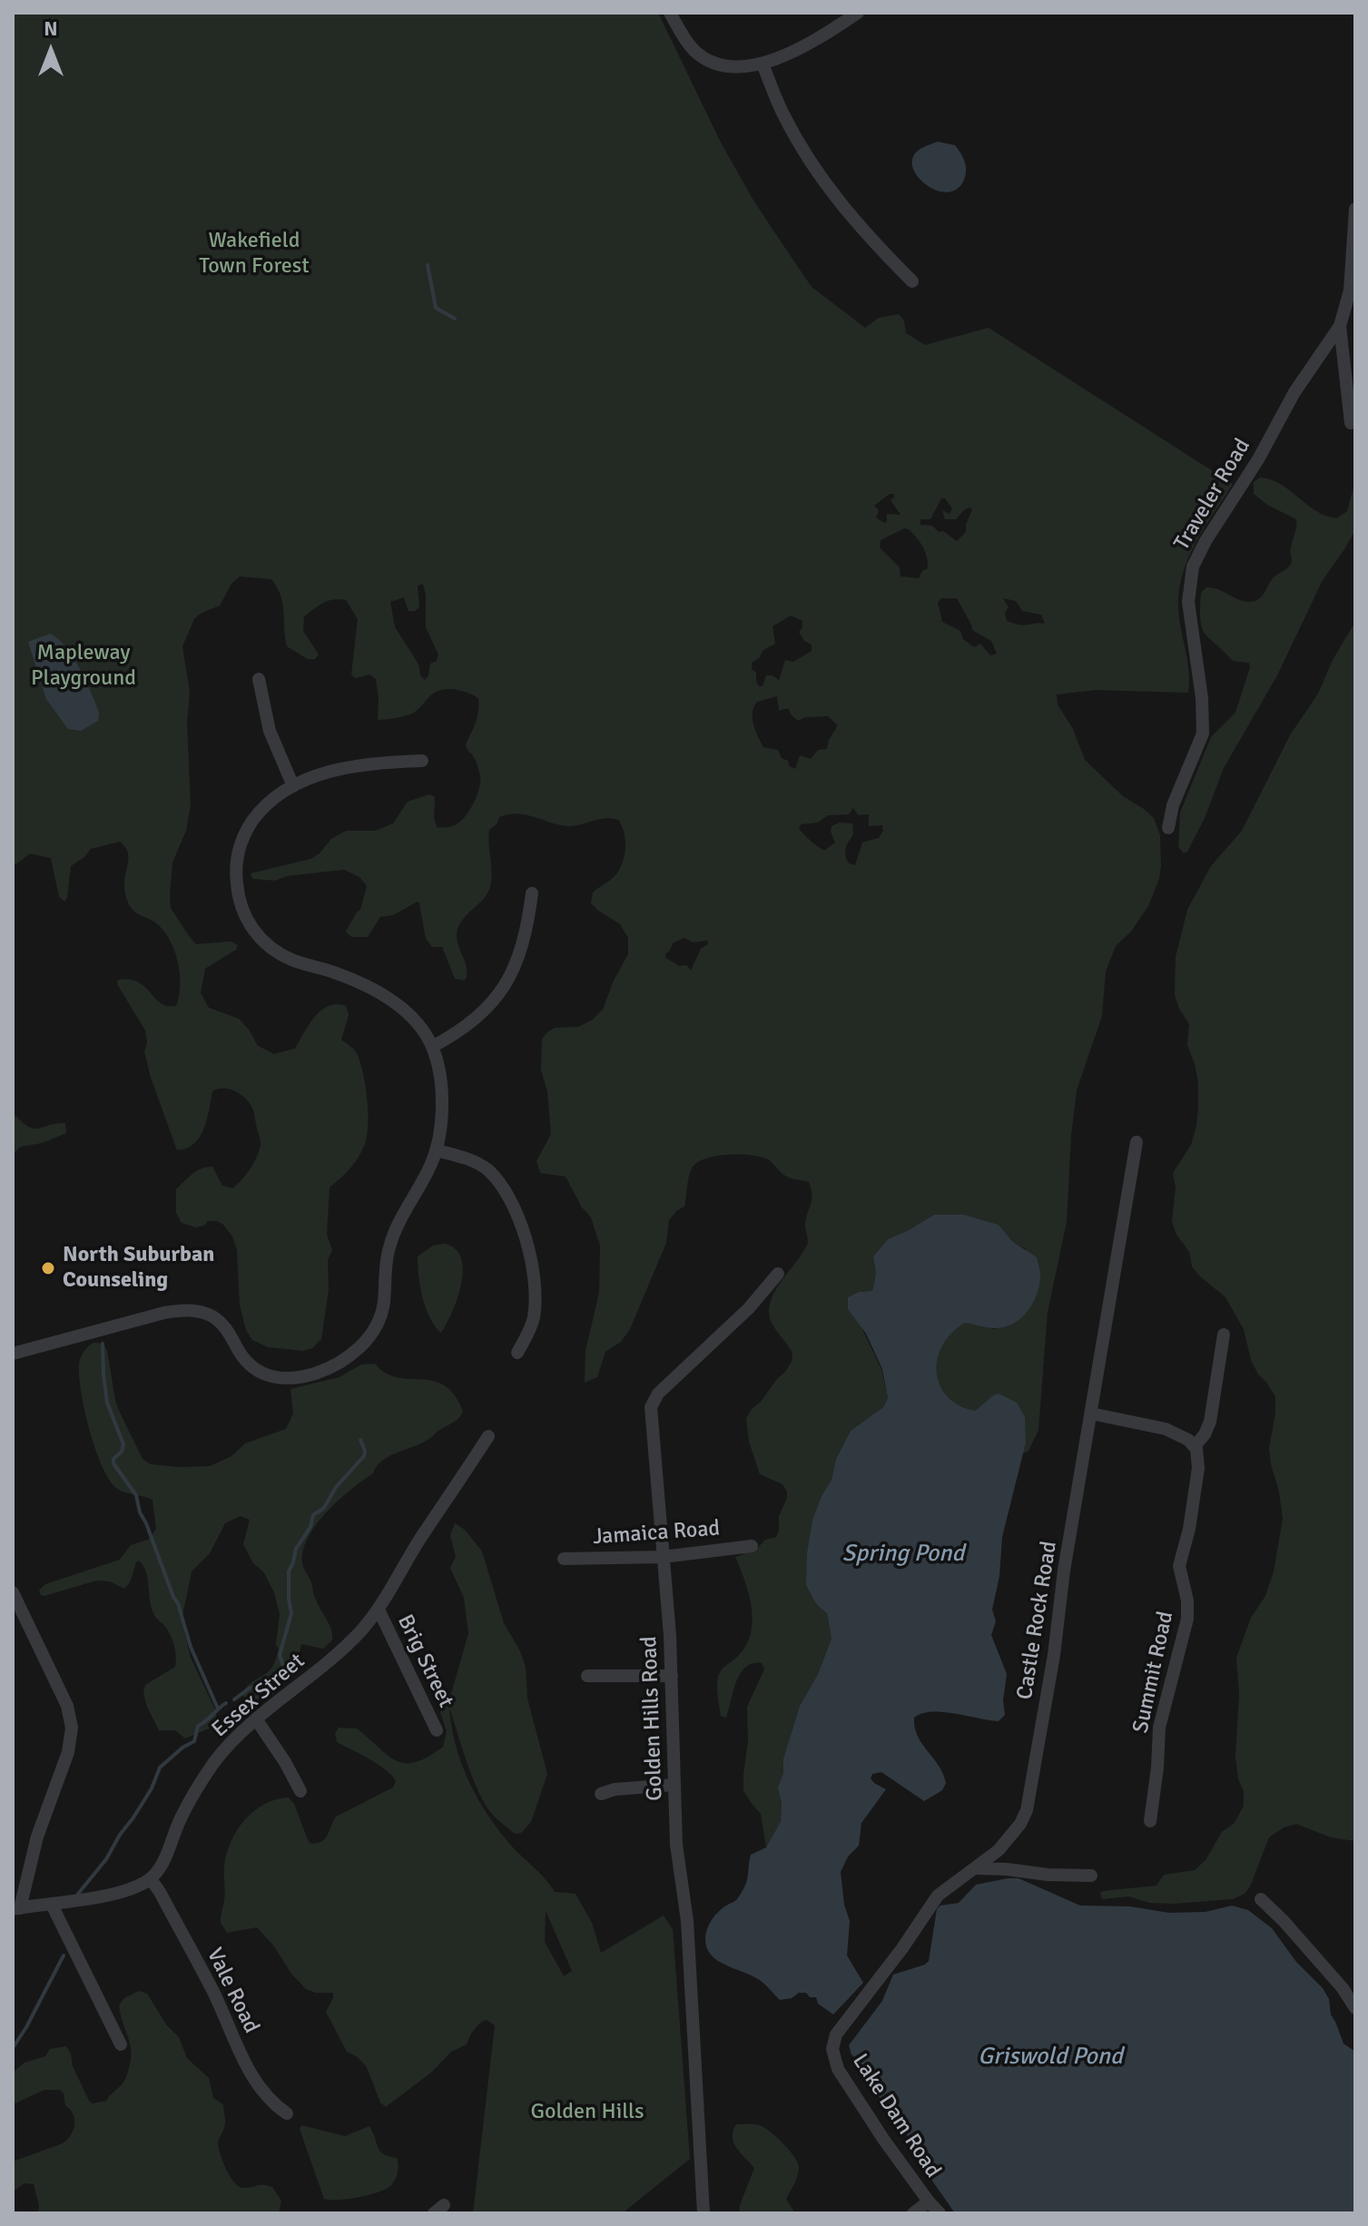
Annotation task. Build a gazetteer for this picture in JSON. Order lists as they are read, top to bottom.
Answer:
{
  "streets": {
    "street": [
      "Traveler Road",
      "Jamaica Road",
      "Castle Rock Road",
      "Brig Street",
      "Summit Road",
      "Essex Street",
      "Golden Hills Road",
      "Vale Road",
      "Lake Dam Road"
    ]
  },
  "crossings": [
    ["Jamaica Road", "Golden Hills Road"],
    ["Castle Rock Road", "Lake Dam Road"],
    ["Brig Street", "Essex Street"],
    ["Essex Street", "Vale Road"]
  ],
  "water": ["Spring Pond", "Griswold Pond"],
  "parks": ["Wakefield Town Forest", "Mapleway Playground", "Golden Hills"],
  "places": ["North Suburban Counseling"],
  "north": "top"
}
